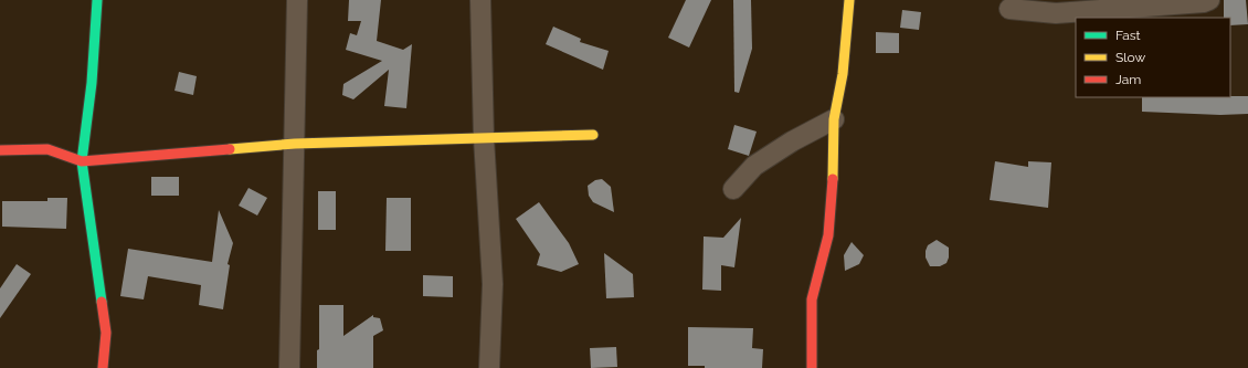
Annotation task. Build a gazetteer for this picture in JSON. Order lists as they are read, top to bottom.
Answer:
{
  "legend": ["Fast", "Slow", "Jam"]
}
